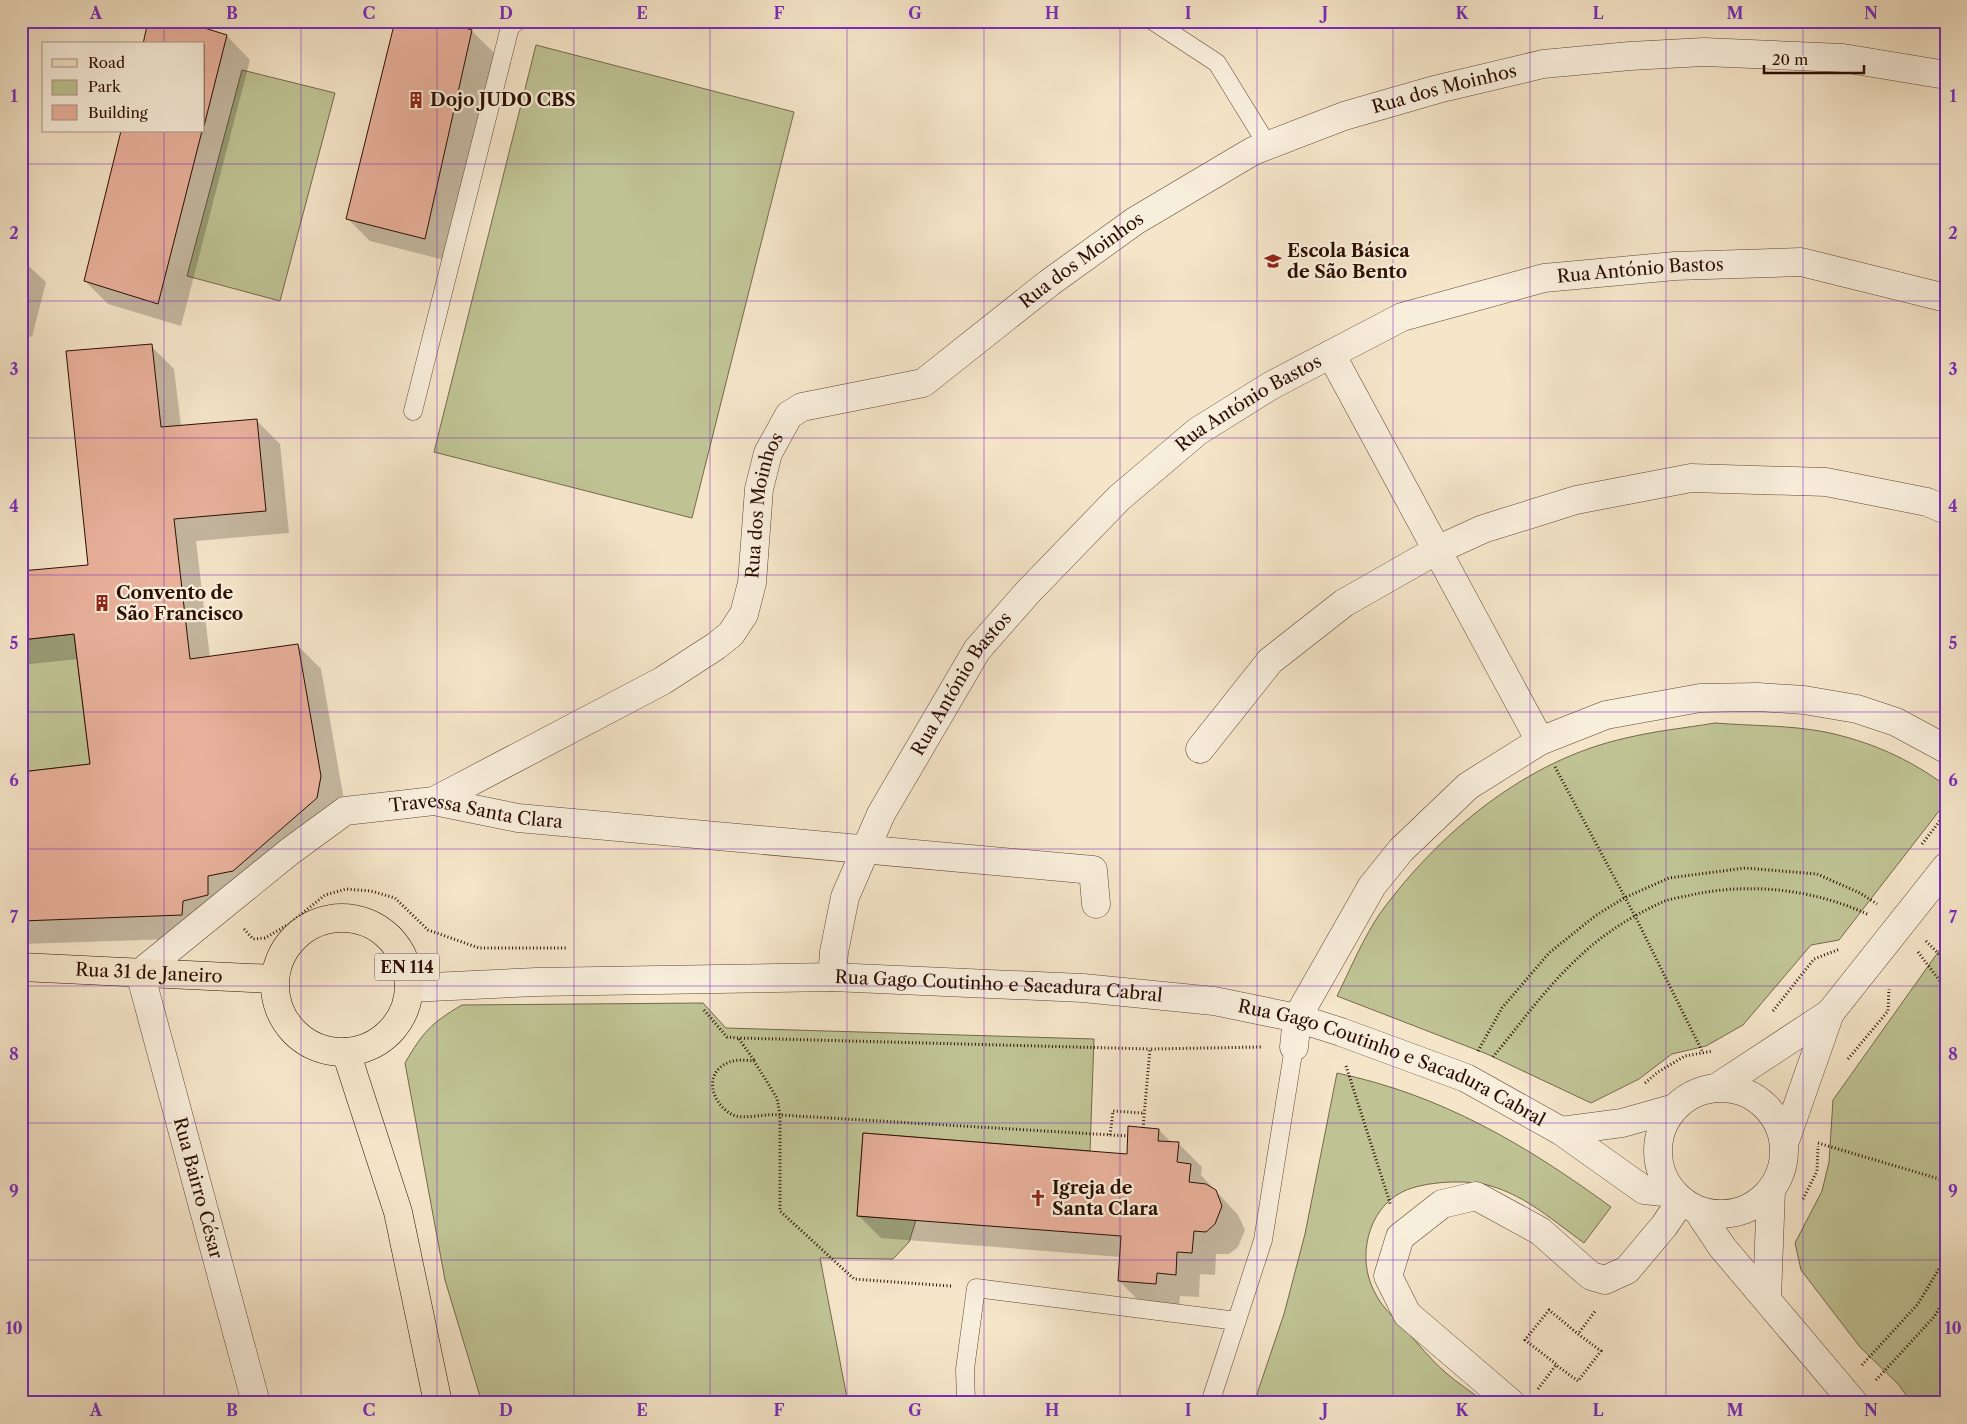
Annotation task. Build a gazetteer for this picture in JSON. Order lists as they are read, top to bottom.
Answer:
{
  "streets": {
    "main road": ["EN 114", "Rua 31 de Janeiro"],
    "street": [
      "Rua dos Moinhos",
      "Rua António Bastos",
      "Travessa Santa Clara",
      "Rua Gago Coutinho e Sacadura Cabral",
      "Rua Bairro César"
    ]
  },
  "crossings": [
    ["Rua dos Moinhos", "Travessa Santa Clara"],
    ["Rua António Bastos", "Travessa Santa Clara"],
    ["Rua António Bastos", "Rua Gago Coutinho e Sacadura Cabral"],
    ["Travessa Santa Clara", "Rua 31 de Janeiro"],
    ["Travessa Santa Clara", "Rua Bairro César"],
    ["EN 114", "Rua 31 de Janeiro"],
    ["EN 114", "Rua Gago Coutinho e Sacadura Cabral"],
    ["Rua 31 de Janeiro", "Rua Gago Coutinho e Sacadura Cabral"],
    ["Rua 31 de Janeiro", "Rua Bairro César"]
  ],
  "places": {
    "building": ["Dojo JUDO CBS", "Convento de São Francisco"],
    "school or university": ["Escola Básica de São Bento"],
    "church": ["Igreja de Santa Clara"]
  },
  "legend": ["Road", "Park", "Building"],
  "scale_bar": "20 m",
  "grid": {
    "columns": [
      "A",
      "B",
      "C",
      "D",
      "E",
      "F",
      "G",
      "H",
      "I",
      "J",
      "K",
      "L",
      "M",
      "N"
    ],
    "rows": [
      "1",
      "2",
      "3",
      "4",
      "5",
      "6",
      "7",
      "8",
      "9",
      "10"
    ]
  }
}
